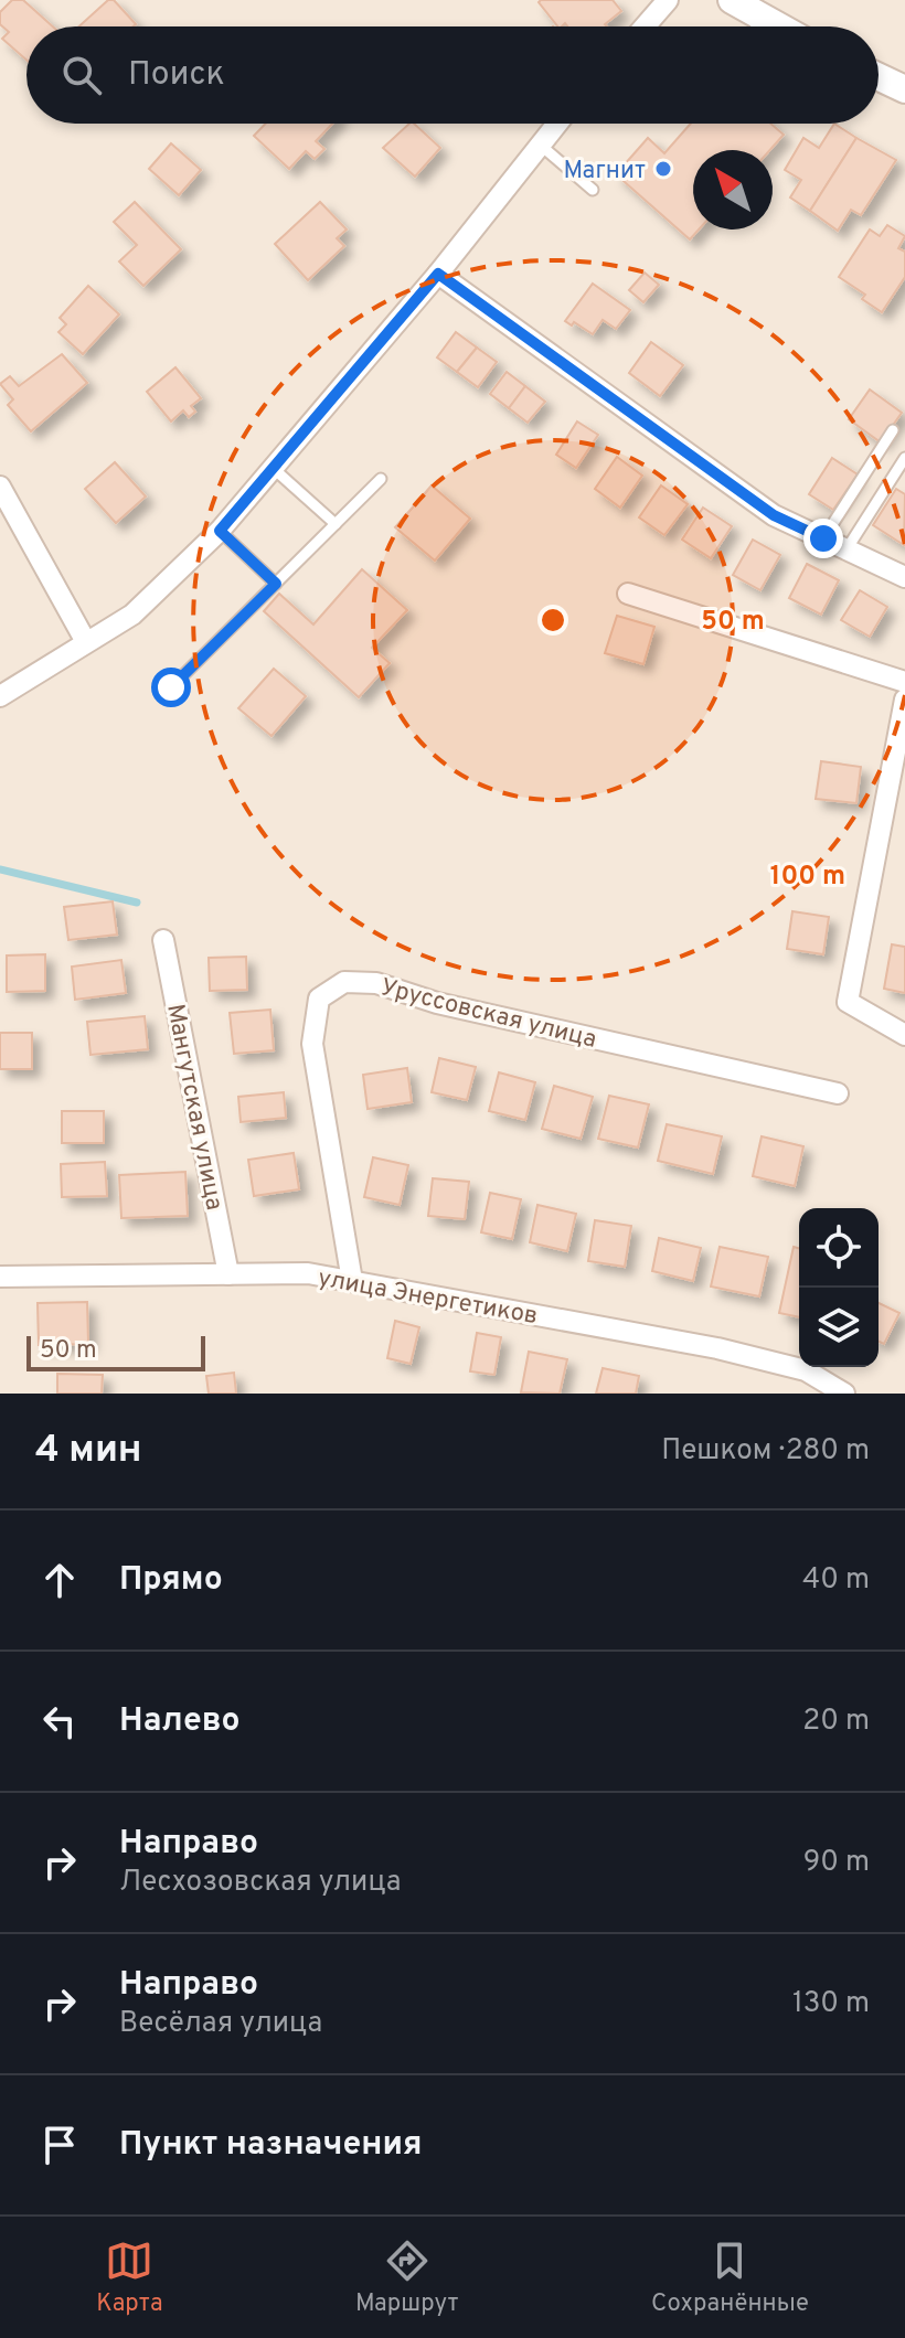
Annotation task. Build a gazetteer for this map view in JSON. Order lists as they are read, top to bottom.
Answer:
{
  "streets": {
    "street": ["Уруссовская улица", "Мангутская улица", "улица Энергетиков"]
  },
  "crossings": [
    ["Уруссовская улица", "улица Энергетиков"],
    ["Мангутская улица", "улица Энергетиков"]
  ],
  "places": ["Магнит"],
  "scale_bar": "50 m",
  "north": "top left",
  "page": {
    "search": "Поиск",
    "scale": "50 m",
    "heading": ["4 мин", "Пешком · 280 m"],
    "list": [
      ["Прямо", "40 m"],
      ["Налево", "20 m"],
      ["Направо", "Лесхозовская улица", "90 m"],
      ["Направо", "Весёлая улица", "130 m"],
      "Пункт назначения"
    ],
    "nav": ["Карта", "Маршрут", "Сохранённые"]
  },
  "rings": ["50 m", "100 m"]
}
